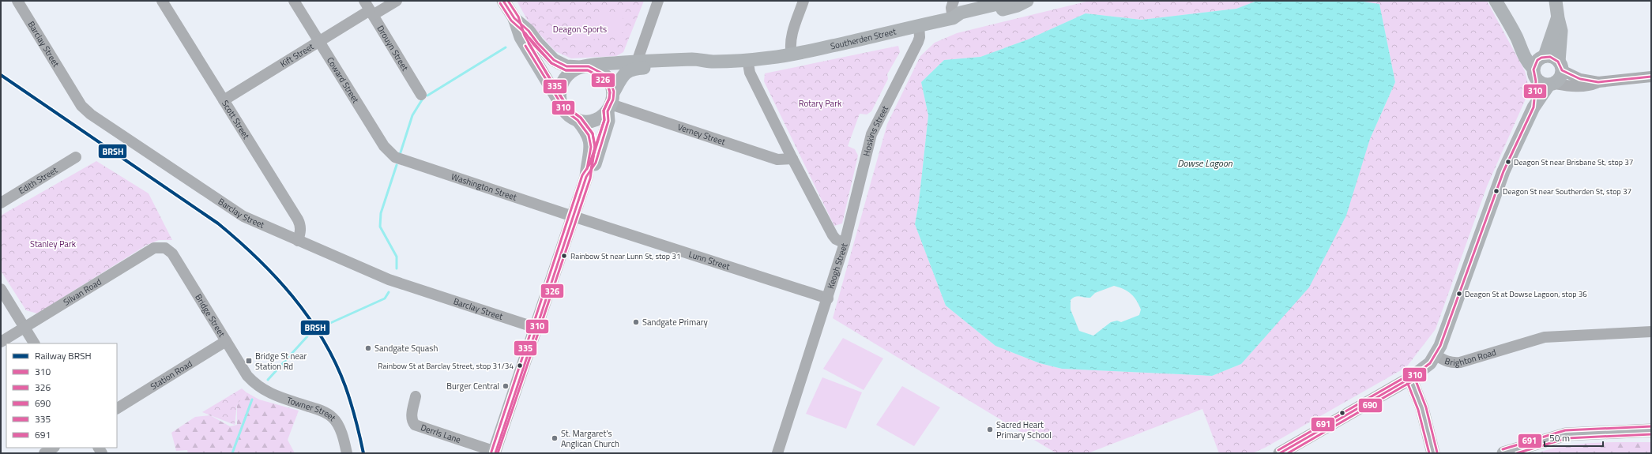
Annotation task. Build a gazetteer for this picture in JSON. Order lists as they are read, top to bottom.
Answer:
{
  "streets": {
    "main road": ["Southerden Street", "Brighton Road"],
    "street": [
      "Barclay Street",
      "Drouyn Street",
      "Kift Street",
      "Coward Street",
      "Scott Street",
      "Hoskins Street",
      "Verney Street",
      "Edith Street",
      "Washington Street",
      "Lunn Street",
      "Keogh Street",
      "Silvan Road",
      "Bridge Street",
      "Station Road",
      "Towner Street",
      "Derrls Lane"
    ]
  },
  "crossings": [
    ["Southerden Street", "Hoskins Street"],
    ["Southerden Street", "Verney Street"],
    ["Southerden Street", "Keogh Street"],
    ["Barclay Street", "Scott Street"],
    ["Drouyn Street", "Kift Street"],
    ["Kift Street", "Coward Street"],
    ["Kift Street", "Scott Street"],
    ["Coward Street", "Washington Street"],
    ["Hoskins Street", "Keogh Street"],
    ["Verney Street", "Keogh Street"],
    ["Washington Street", "Lunn Street"],
    ["Lunn Street", "Keogh Street"],
    ["Silvan Road", "Bridge Street"],
    ["Bridge Street", "Station Road"],
    ["Bridge Street", "Towner Street"]
  ],
  "water": ["Dowse Lagoon"],
  "parks": ["Deagon Sports", "Rotary Park", "Stanley Park"],
  "places": {
    "other": [
      "Deagon St near Brisbane St, stop 37",
      "Deagon St near Southerden St, stop 37",
      "Rainbow St near Lunn St, stop 31",
      "Deagon St at Dowse Lagoon, stop 36",
      "Sandgate Primary",
      "Sandgate Squash",
      "Rainbow St at Barclay Street, stop 31/34",
      "Burger Central",
      "Sacred Heart Primary School",
      "St. Margaret's Anglican Church"
    ],
    "transit": ["Bridge St near Station Rd"]
  },
  "lines": [
    "transit line 310",
    "transit line 326",
    "transit line 335",
    "rail line BRSH",
    "transit line 691",
    "transit line 690"
  ],
  "legend": [
    "Railway BRSH",
    "310",
    "326",
    "690",
    "335",
    "691"
  ],
  "scale_bar": "50 m"
}
